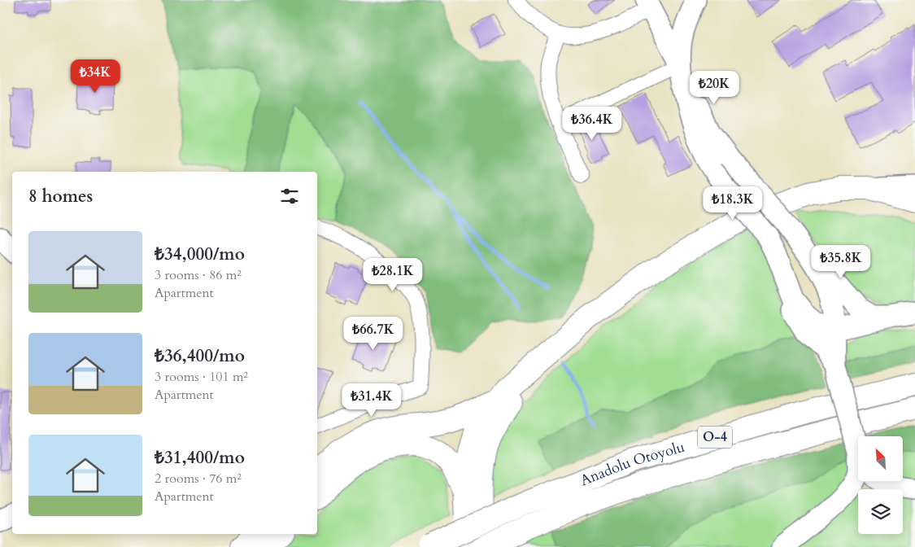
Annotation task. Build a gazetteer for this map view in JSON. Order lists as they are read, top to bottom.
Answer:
{
  "streets": {
    "main road": ["O-4", "Anadolu Otoyolu"]
  },
  "north": "top left",
  "page": {
    "price": [
      "₺34K",
      "₺20K",
      "₺36.4K",
      "₺18.3K",
      "₺35.8K",
      "₺28.1K",
      "₺66.7K",
      "₺31.4K"
    ],
    "heading": "8 homes",
    "list": [
      {
        "name": "₺34,000/mo",
        "note": "3 rooms · 86 m² · Apartment"
      },
      {
        "name": "₺36,400/mo",
        "note": "3 rooms · 101 m² · Apartment"
      },
      {
        "name": "₺31,400/mo",
        "note": "2 rooms · 76 m² · Apartment"
      }
    ]
  }
}
